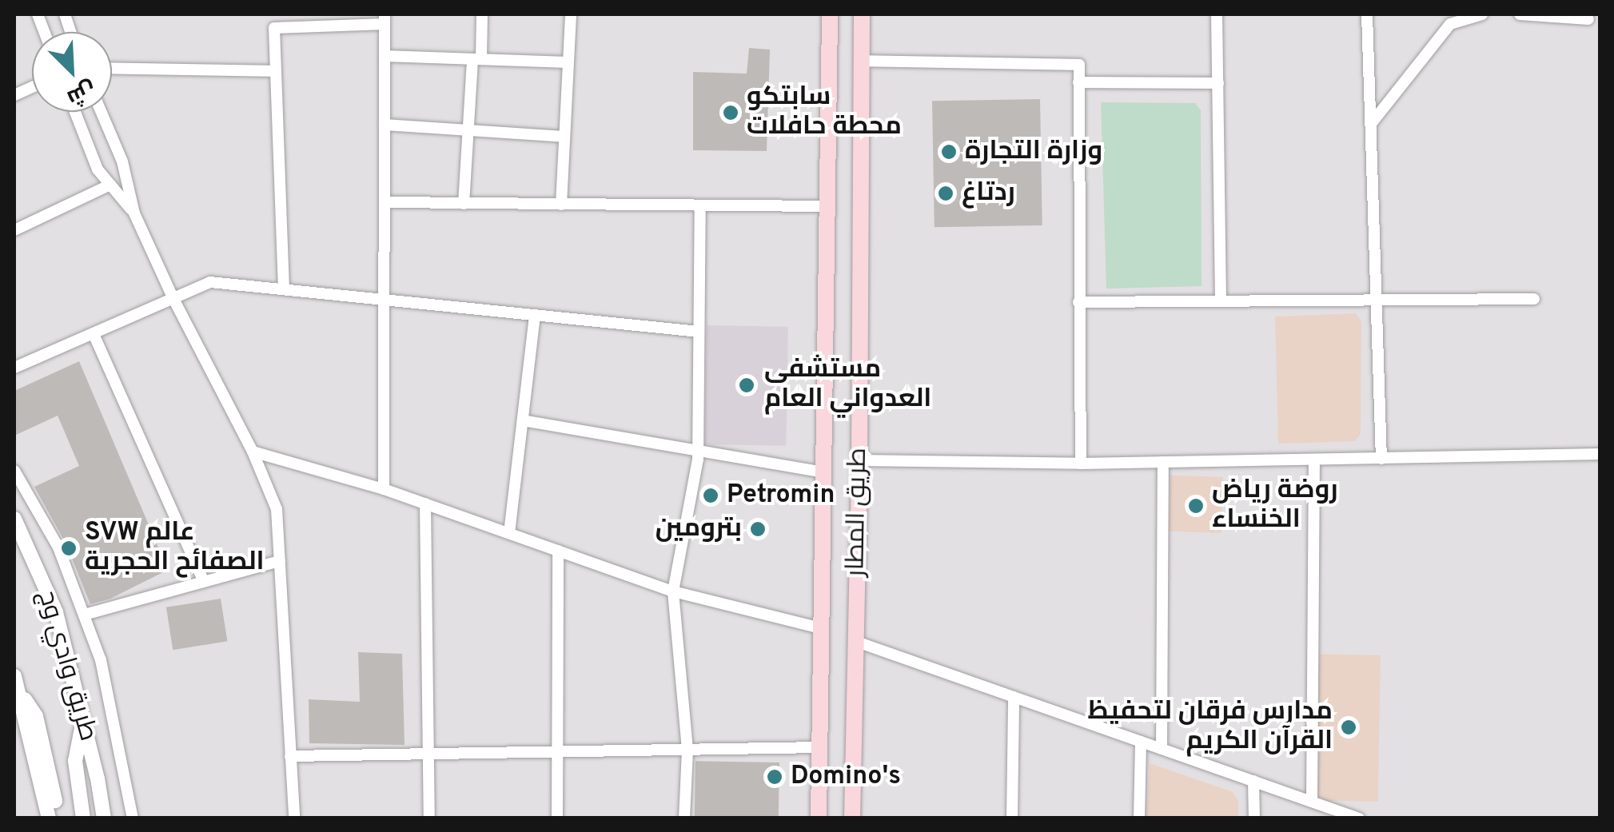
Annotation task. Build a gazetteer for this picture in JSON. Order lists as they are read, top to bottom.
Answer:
{
  "streets": {
    "main road": ["طريق المطار"],
    "street": ["طريق وادي وج"]
  },
  "places": [
    "سابتكو محطة حافلات",
    "وزارة التجارة",
    "ردتاغ",
    "مستشفى العدواني العام",
    "Petromin",
    "روضة رياض الخنساء",
    "بترومين",
    "SVW عالم الصفائح الحجرية",
    "مدارس فرقان لتحفيظ القرآن الكريم",
    "Domino's"
  ],
  "north": "bottom right"
}
